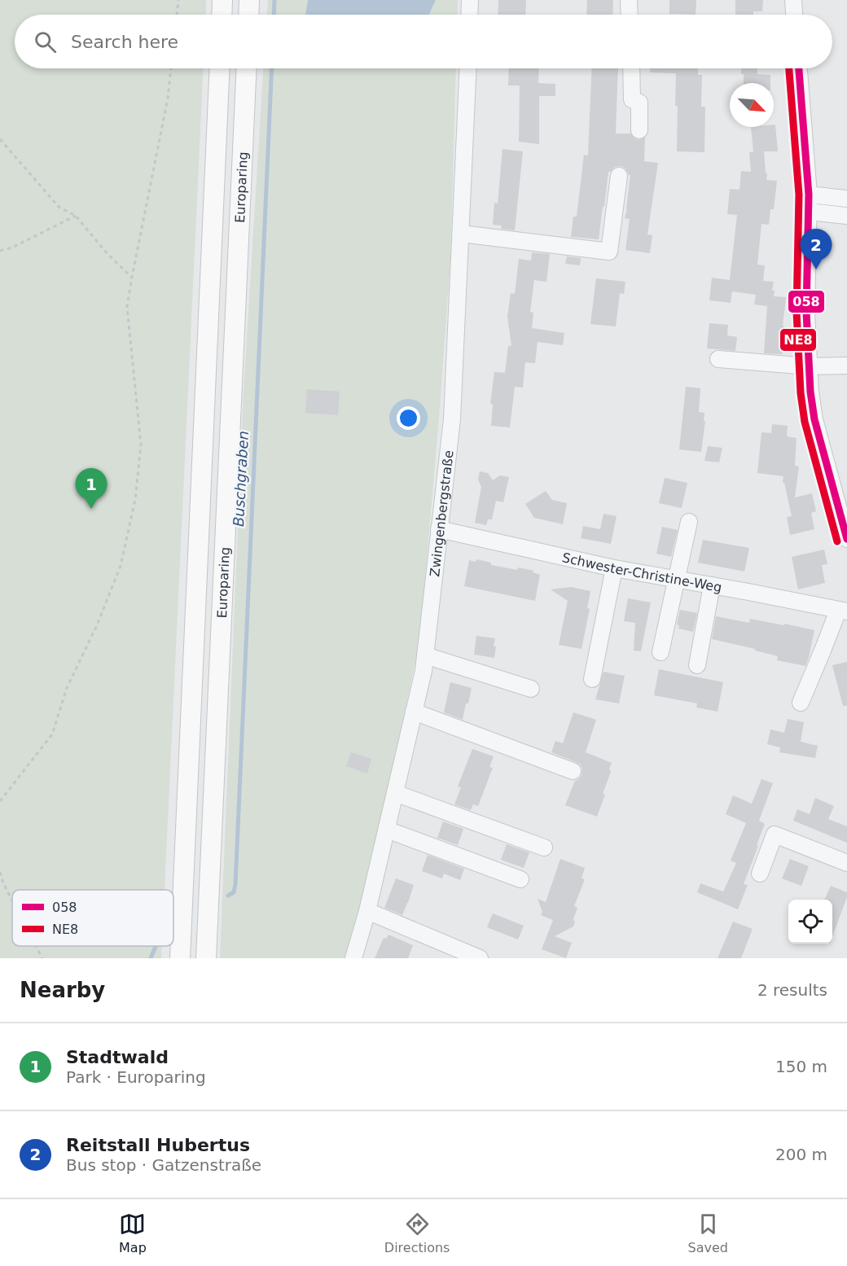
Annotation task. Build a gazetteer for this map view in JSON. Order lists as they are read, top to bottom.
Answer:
{
  "streets": {
    "main road": ["Europaring"],
    "street": ["Zwingenbergstraße", "Schwester-Christine-Weg"]
  },
  "crossings": [
    ["Zwingenbergstraße", "Schwester-Christine-Weg"]
  ],
  "water": ["Buschgraben"],
  "lines": ["transit line 058", "transit line NE8"],
  "legend": ["058", "NE8"],
  "north": "bottom right",
  "page": {
    "search": "Search here",
    "pins": ["2", "1"],
    "heading": ["Nearby", "2 results"],
    "list": [
      {
        "mark": "1",
        "name": "Stadtwald",
        "note": "Park · Europaring",
        "value": "150 m"
      },
      {
        "mark": "2",
        "name": "Reitstall Hubertus",
        "note": "Bus stop · Gatzenstraße",
        "value": "200 m"
      }
    ],
    "nav": ["Map", "Directions", "Saved"]
  }
}
